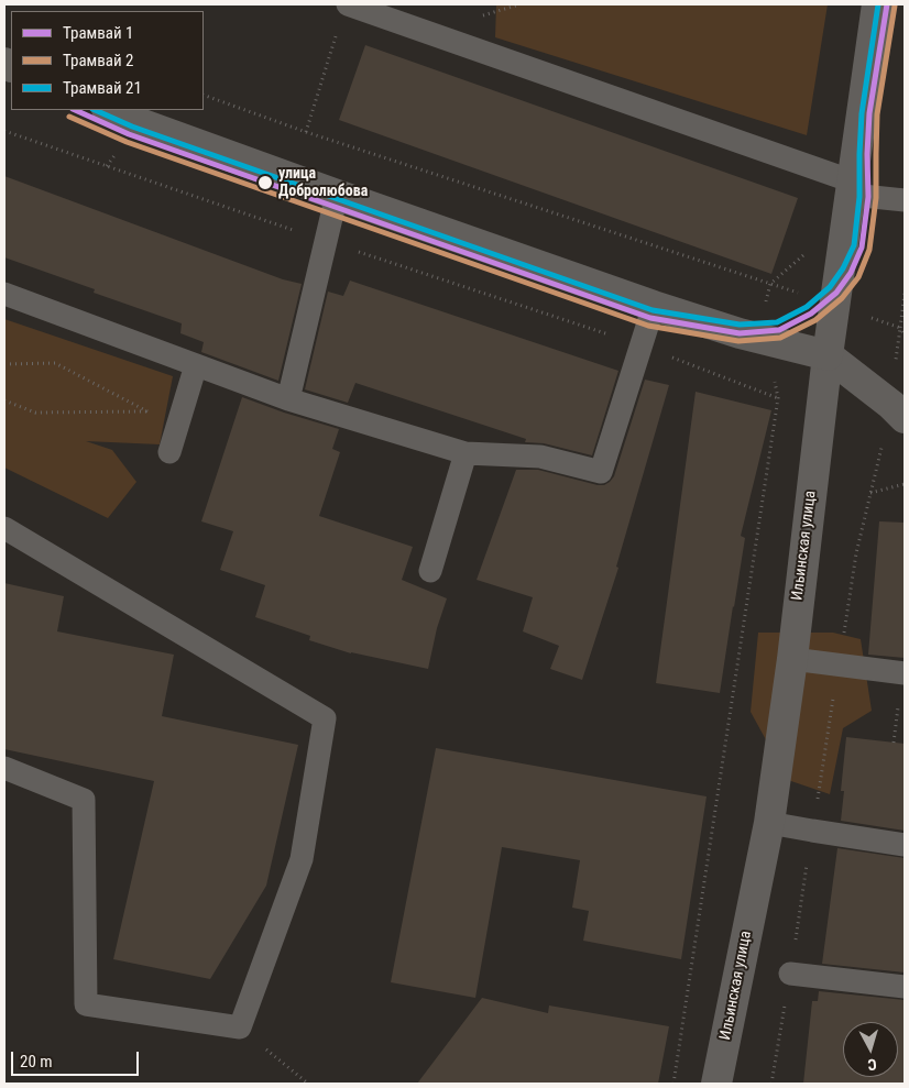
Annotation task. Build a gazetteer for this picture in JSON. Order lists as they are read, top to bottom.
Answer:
{
  "streets": {
    "street": ["Ильинская улица"]
  },
  "places": ["улица Добролюбова"],
  "lines": ["tram line 1", "tram line 21", "tram line 2"],
  "legend": ["Трамвай 1", "Трамвай 2", "Трамвай 21"],
  "scale_bar": "20 m",
  "north": "bottom"
}
